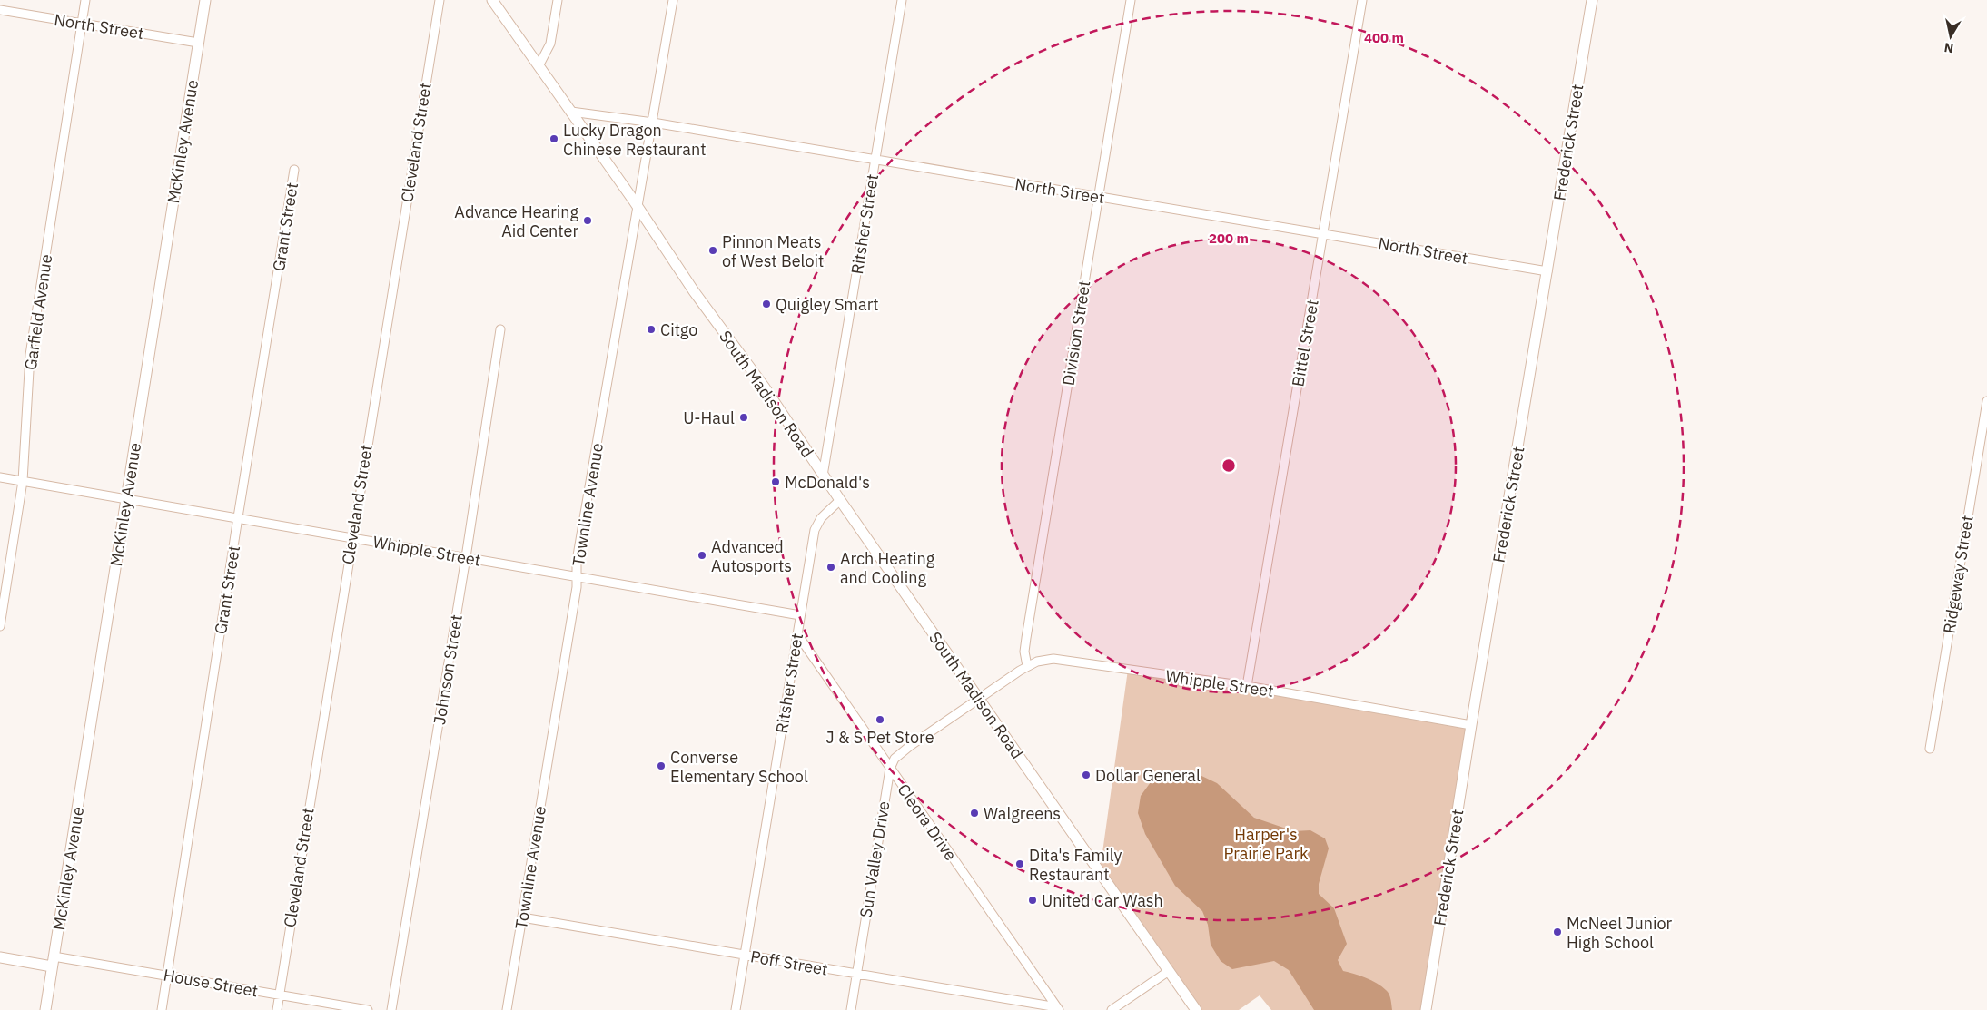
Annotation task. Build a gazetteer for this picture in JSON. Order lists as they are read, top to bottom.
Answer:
{
  "streets": {
    "street": [
      "North Street",
      "McKinley Avenue",
      "Cleveland Street",
      "Frederick Street",
      "Ritsher Street",
      "Grant Street",
      "Garfield Avenue",
      "Division Street",
      "Bittel Street",
      "South Madison Road",
      "Townline Avenue",
      "Whipple Street",
      "Ridgeway Street",
      "Johnson Street",
      "Cleora Drive",
      "Sun Valley Drive",
      "Poff Street",
      "House Street"
    ]
  },
  "crossings": [
    ["North Street", "McKinley Avenue"],
    ["North Street", "Frederick Street"],
    ["North Street", "Ritsher Street"],
    ["North Street", "Garfield Avenue"],
    ["North Street", "Division Street"],
    ["North Street", "Bittel Street"],
    ["North Street", "South Madison Road"],
    ["North Street", "Townline Avenue"],
    ["McKinley Avenue", "Whipple Street"],
    ["McKinley Avenue", "House Street"],
    ["Cleveland Street", "Whipple Street"],
    ["Cleveland Street", "House Street"],
    ["Frederick Street", "Whipple Street"],
    ["Ritsher Street", "South Madison Road"],
    ["Ritsher Street", "Whipple Street"],
    ["Ritsher Street", "Cleora Drive"],
    ["Ritsher Street", "Poff Street"],
    ["Grant Street", "Whipple Street"],
    ["Grant Street", "House Street"],
    ["Garfield Avenue", "Whipple Street"],
    ["Division Street", "Whipple Street"],
    ["Bittel Street", "Whipple Street"],
    ["South Madison Road", "Townline Avenue"],
    ["South Madison Road", "Whipple Street"],
    ["South Madison Road", "Sun Valley Drive"],
    ["Townline Avenue", "Whipple Street"],
    ["Townline Avenue", "Poff Street"],
    ["Whipple Street", "Johnson Street"],
    ["Whipple Street", "Sun Valley Drive"],
    ["Cleora Drive", "Sun Valley Drive"],
    ["Cleora Drive", "Poff Street"],
    ["Sun Valley Drive", "Poff Street"]
  ],
  "parks": ["Harper's Prairie Park"],
  "places": [
    "Lucky Dragon Chinese Restaurant",
    "Advance Hearing Aid Center",
    "Pinnon Meats of West Beloit",
    "Quigley Smart",
    "Citgo",
    "U-Haul",
    "McDonald's",
    "Advanced Autosports",
    "Arch Heating and Cooling",
    "J & S Pet Store",
    "Converse Elementary School",
    "Dollar General",
    "Walgreens",
    "Dita's Family Restaurant",
    "United Car Wash",
    "McNeel Junior High School"
  ],
  "north": "bottom",
  "rings": ["400 m", "200 m"]
}
